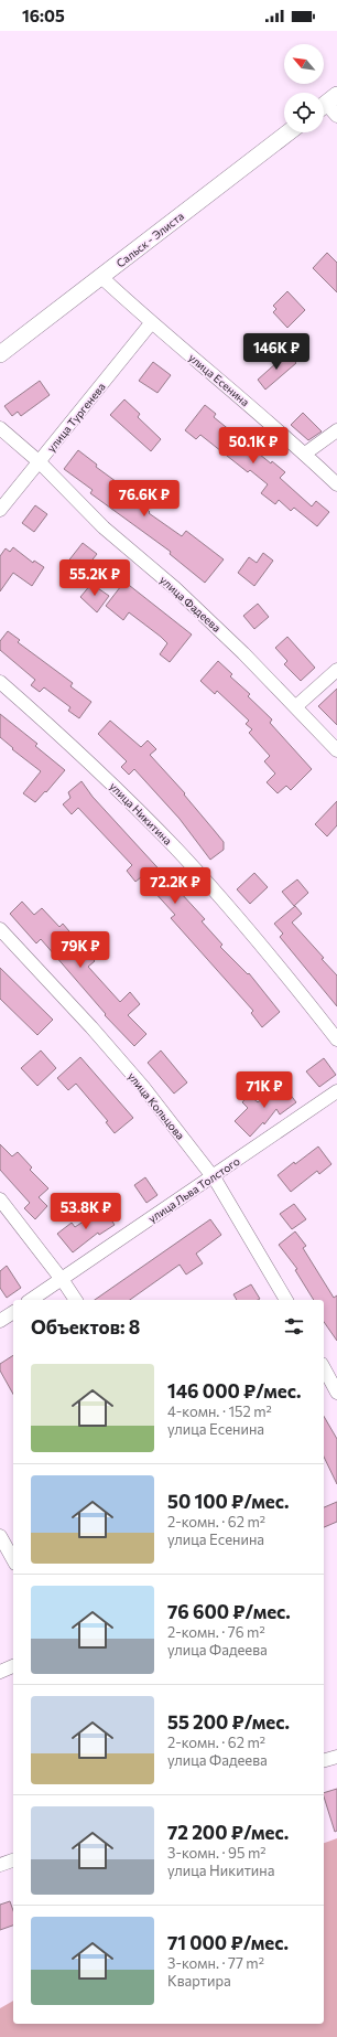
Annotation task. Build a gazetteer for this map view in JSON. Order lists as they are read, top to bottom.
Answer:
{
  "streets": {
    "main road": ["Сальск - Элиста"],
    "street": [
      "улица Есенина",
      "улица Тургенева",
      "улица Фадеева",
      "улица Никитина",
      "улица Кольцова",
      "улица Льва Толстого"
    ]
  },
  "crossings": [
    ["Сальск - Элиста", "улица Есенина"],
    ["улица Есенина", "улица Тургенева"],
    ["улица Тургенева", "улица Фадеева"],
    ["улица Кольцова", "улица Льва Толстого"]
  ],
  "north": "top left",
  "page": {
    "status": "16:05",
    "price": [
      "146K ₽",
      "50.1K ₽",
      "76.6K ₽",
      "55.2K ₽",
      "72.2K ₽",
      "79K ₽",
      "71K ₽",
      "53.8K ₽"
    ],
    "heading": "Объектов: 8",
    "list": [
      {
        "name": "146 000 ₽/мес.",
        "note": "4-комн. · 152 m² · улица Есенина"
      },
      {
        "name": "50 100 ₽/мес.",
        "note": "2-комн. · 62 m² · улица Есенина"
      },
      {
        "name": "76 600 ₽/мес.",
        "note": "2-комн. · 76 m² · улица Фадеева"
      },
      {
        "name": "55 200 ₽/мес.",
        "note": "2-комн. · 62 m² · улица Фадеева"
      },
      {
        "name": "72 200 ₽/мес.",
        "note": "3-комн. · 95 m² · улица Никитина"
      },
      {
        "name": "71 000 ₽/мес.",
        "note": "3-комн. · 77 m² · Квартира"
      }
    ]
  }
}
